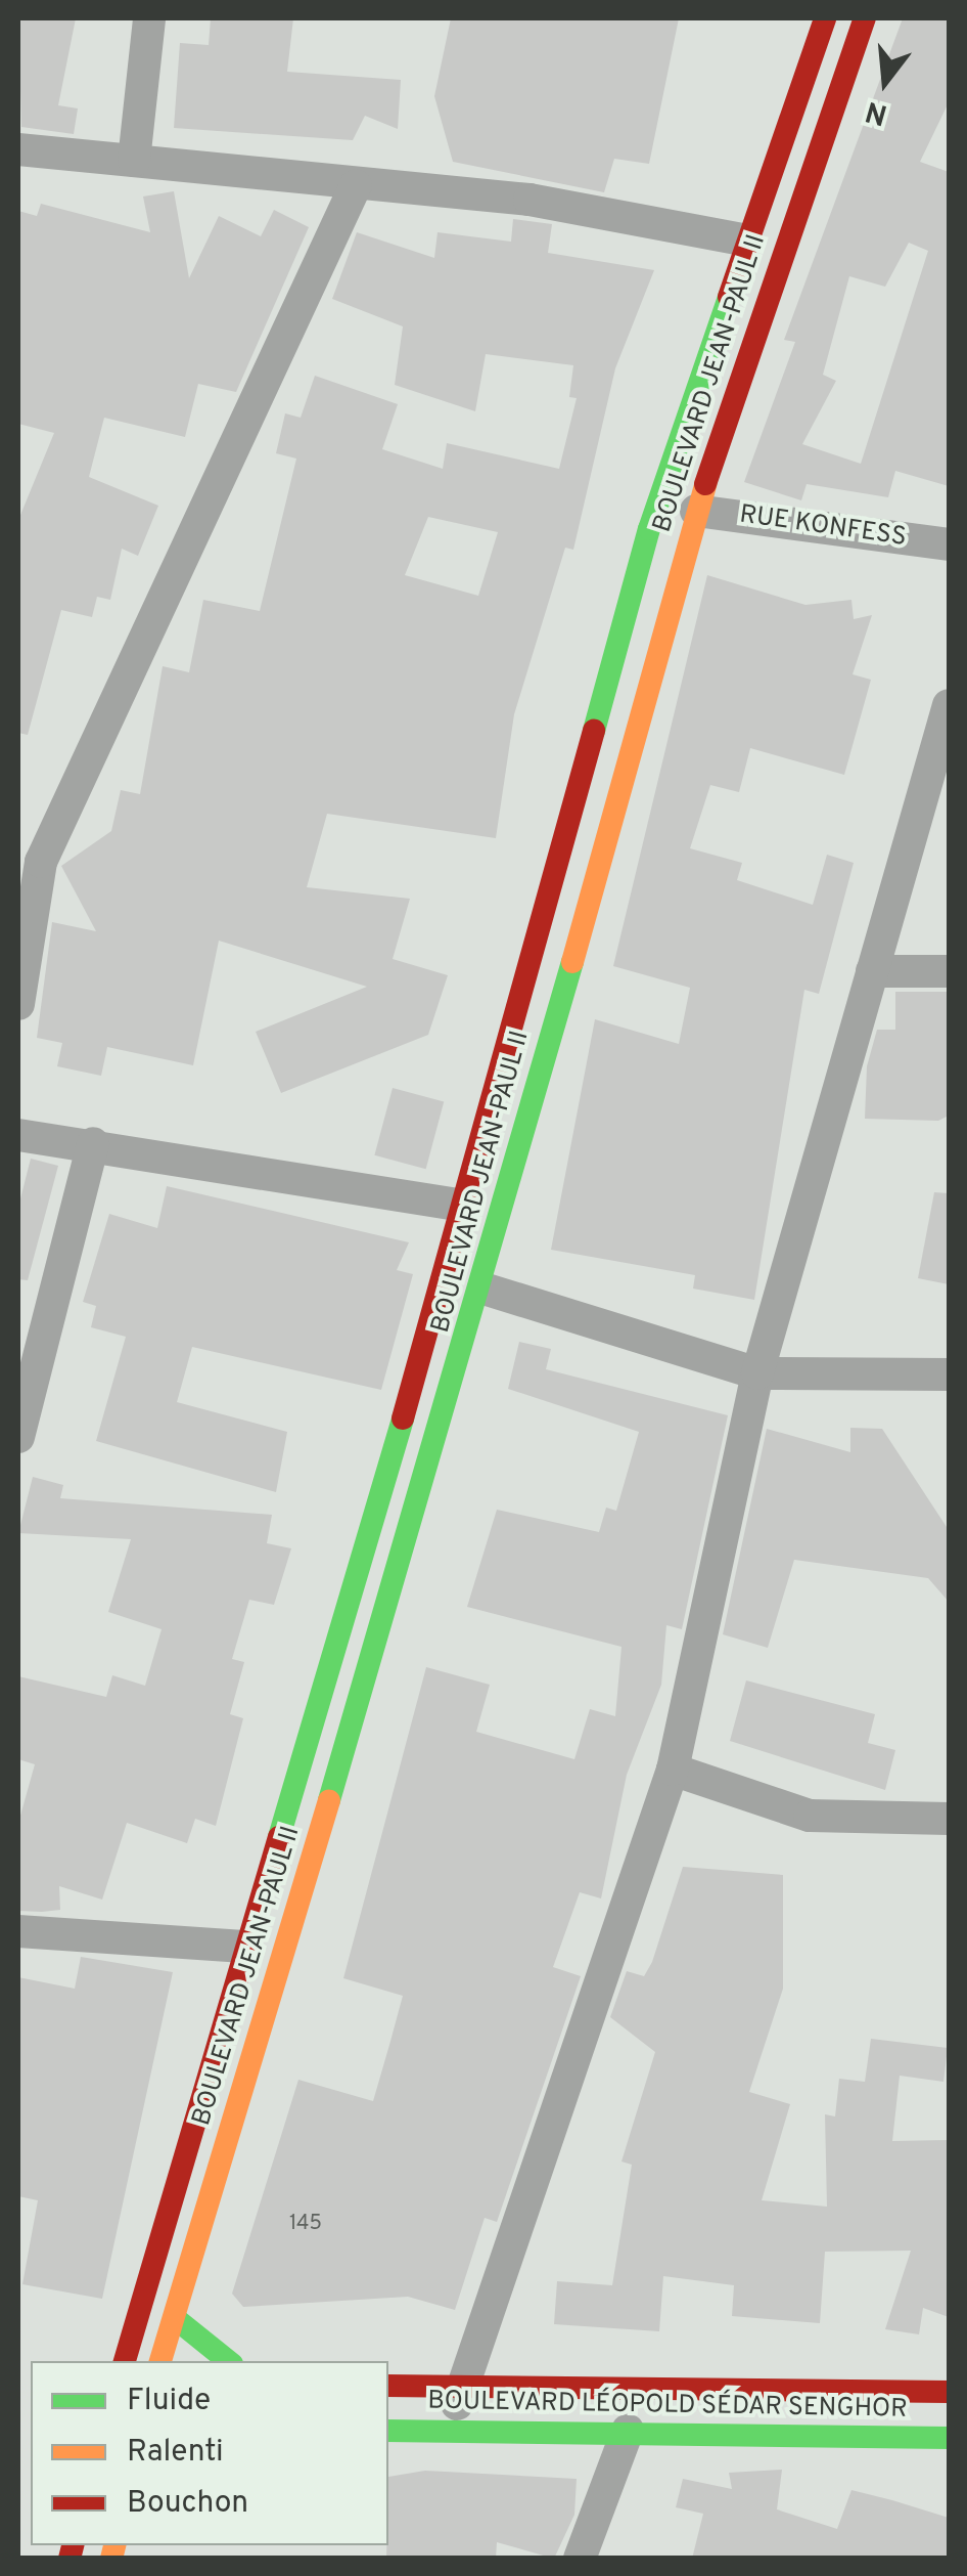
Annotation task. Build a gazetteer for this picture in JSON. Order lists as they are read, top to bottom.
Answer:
{
  "streets": {
    "main road": ["BOULEVARD JEAN-PAUL II", "BOULEVARD LÉOPOLD SÉDAR SENGHOR"],
    "street": ["RUE KONFESS"]
  },
  "crossings": [
    ["BOULEVARD JEAN-PAUL II", "RUE KONFESS"]
  ],
  "house_numbers": ["145"],
  "legend": ["Fluide", "Ralenti", "Bouchon"],
  "north": "bottom"
}
